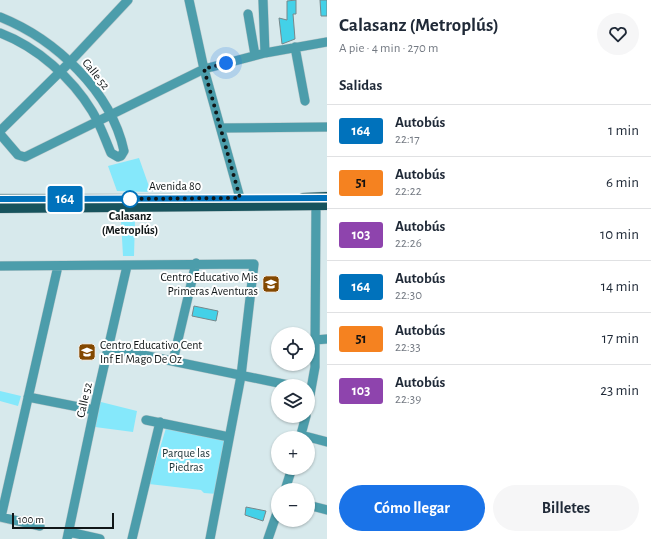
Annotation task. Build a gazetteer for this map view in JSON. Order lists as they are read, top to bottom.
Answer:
{
  "streets": {
    "main road": ["Avenida 80"],
    "street": ["Calle 52"]
  },
  "parks": ["Parque las Piedras"],
  "places": {
    "other": ["Calasanz (Metroplús)"],
    "school or university": ["Centro Educativo Mis Primeras Aventuras", "Centro Educativo Cent Inf El Mago De Oz"]
  },
  "lines": ["bus line 164"],
  "scale_bar": "100 m",
  "page": {
    "on_map": "164",
    "heading": [
      ["Calasanz (Metroplús)", "A pie · 4 min · 270 m"],
      "Salidas"
    ],
    "list": [
      {
        "mark": "164",
        "name": "Autobús",
        "note": "22:17",
        "value": "1 min"
      },
      {
        "mark": "51",
        "name": "Autobús",
        "note": "22:22",
        "value": "6 min"
      },
      {
        "mark": "103",
        "name": "Autobús",
        "note": "22:26",
        "value": "10 min"
      },
      {
        "mark": "164",
        "name": "Autobús",
        "note": "22:30",
        "value": "14 min"
      },
      {
        "mark": "51",
        "name": "Autobús",
        "note": "22:33",
        "value": "17 min"
      },
      {
        "mark": "103",
        "name": "Autobús",
        "note": "22:39",
        "value": "23 min"
      }
    ],
    "map_buttons": ["+", "−"],
    "buttons": ["Cómo llegar", "Billetes"],
    "scale": "100 m"
  }
}
